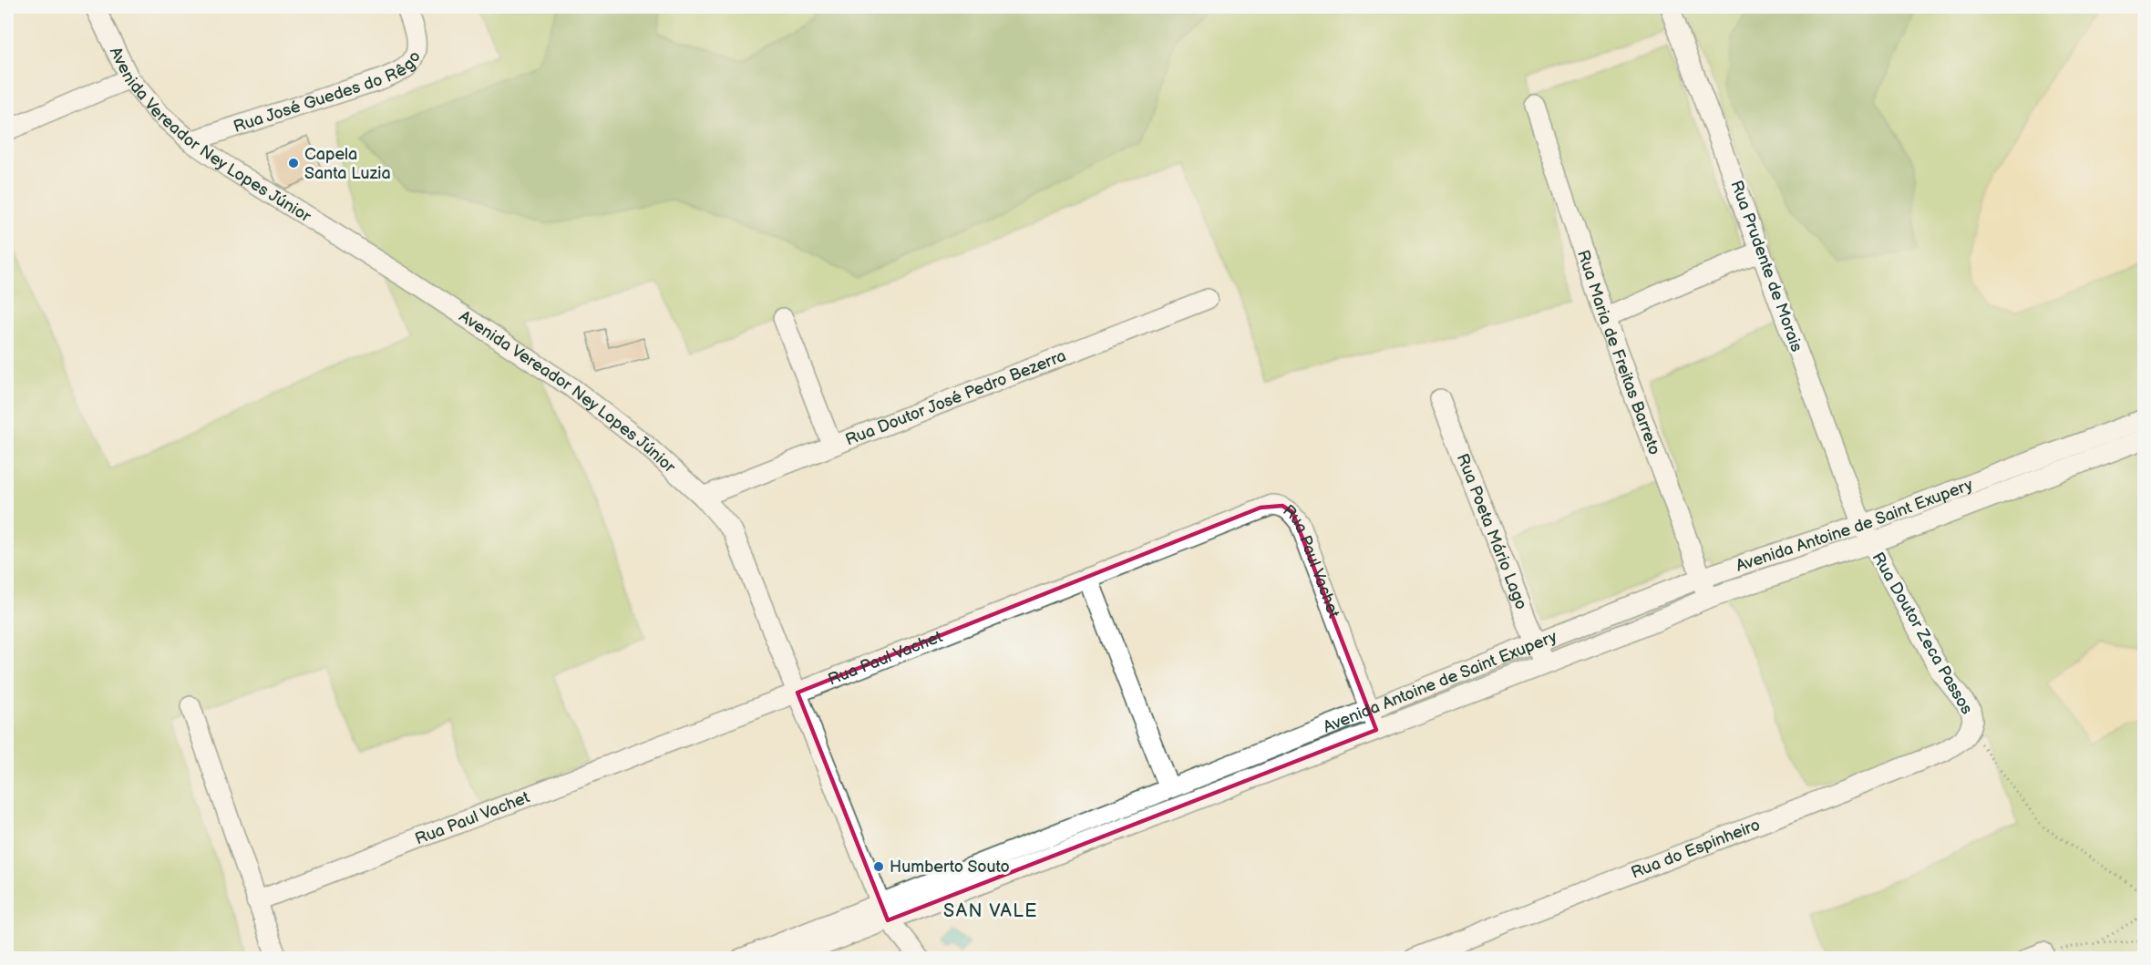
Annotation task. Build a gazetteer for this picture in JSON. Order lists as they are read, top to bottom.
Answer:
{
  "streets": {
    "street": [
      "Rua José Guedes do Rêgo",
      "Avenida Vereador Ney Lopes Júnior",
      "Rua Prudente de Morais",
      "Rua Maria de Freitas Barreto",
      "Rua Doutor José Pedro Bezerra",
      "Avenida Antoine de Saint Exupery",
      "Rua Poeta Mário Lago",
      "Rua Paul Vachet",
      "Rua Doutor Zeca Passos",
      "Rua do Espinheiro"
    ]
  },
  "crossings": [
    ["Rua José Guedes do Rêgo", "Avenida Vereador Ney Lopes Júnior"],
    ["Avenida Vereador Ney Lopes Júnior", "Rua Doutor José Pedro Bezerra"],
    ["Avenida Vereador Ney Lopes Júnior", "Avenida Antoine de Saint Exupery"],
    ["Avenida Vereador Ney Lopes Júnior", "Rua Paul Vachet"],
    ["Rua Prudente de Morais", "Avenida Antoine de Saint Exupery"],
    ["Rua Prudente de Morais", "Rua Doutor Zeca Passos"],
    ["Rua Maria de Freitas Barreto", "Avenida Antoine de Saint Exupery"],
    ["Avenida Antoine de Saint Exupery", "Rua Poeta Mário Lago"],
    ["Avenida Antoine de Saint Exupery", "Rua Paul Vachet"],
    ["Avenida Antoine de Saint Exupery", "Rua Doutor Zeca Passos"],
    ["Rua Doutor Zeca Passos", "Rua do Espinheiro"]
  ],
  "districts": ["SAN VALE"],
  "places": ["Capela Santa Luzia", "Humberto Souto"]
}
